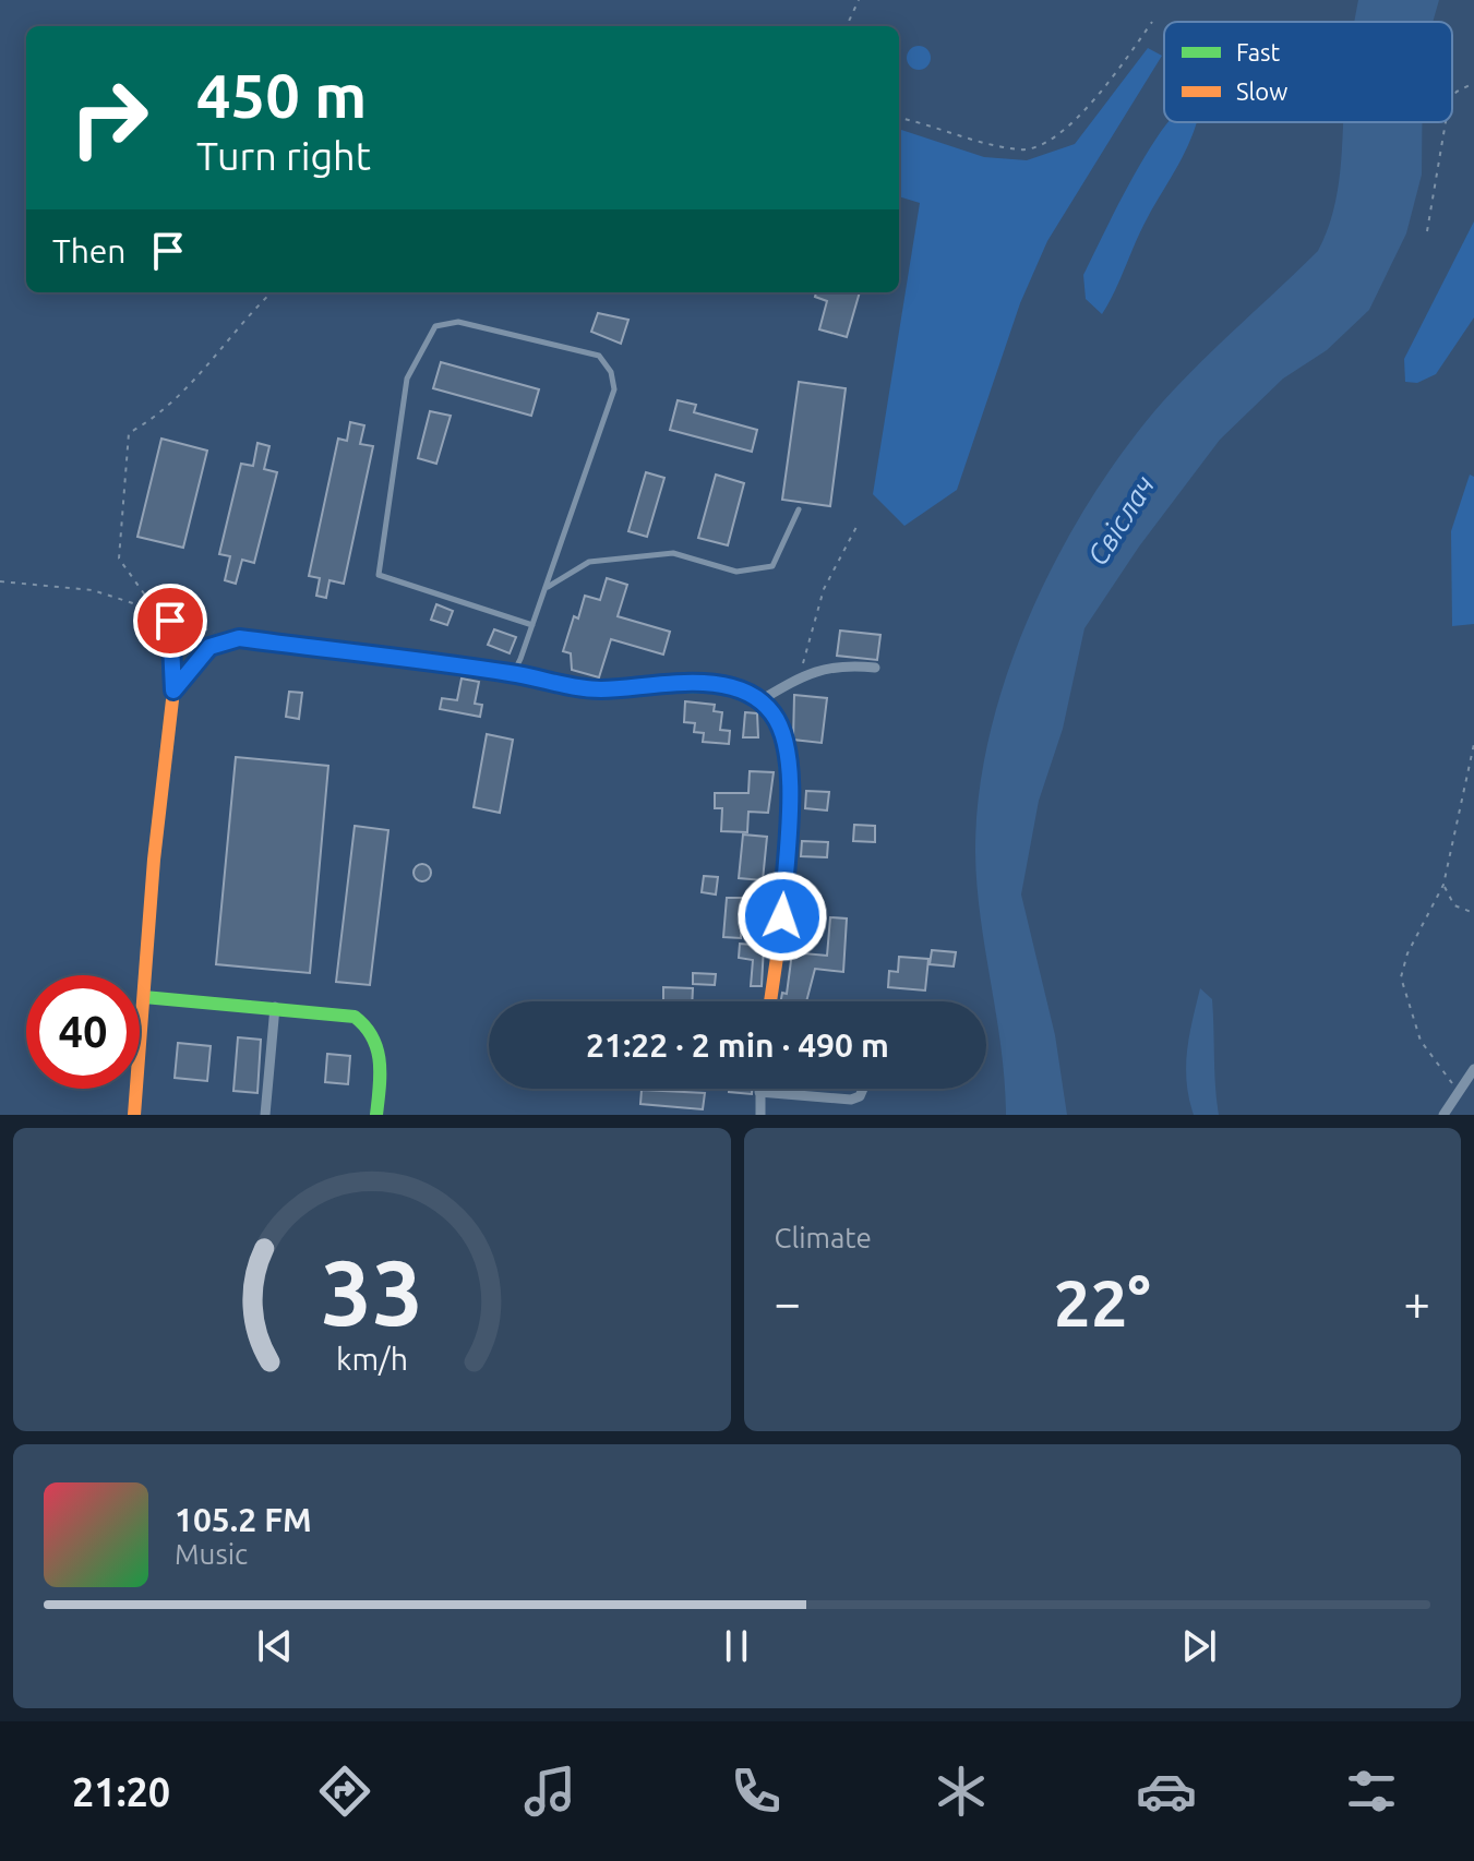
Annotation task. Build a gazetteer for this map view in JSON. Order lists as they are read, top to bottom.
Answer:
{
  "water": ["Свіслач"],
  "legend": ["Fast", "Slow"],
  "page": {
    "turn": ["450 m", "Turn right"],
    "then": "Then",
    "limit": "40",
    "trip": "21:22 · 2 min · 490 m",
    "tile": "Climate",
    "heat": ["−", "22°", "+"],
    "song": ["105.2 FM", "Music"],
    "tabs": "21:20",
    "gauge": ["33", "km/h"]
  }
}
